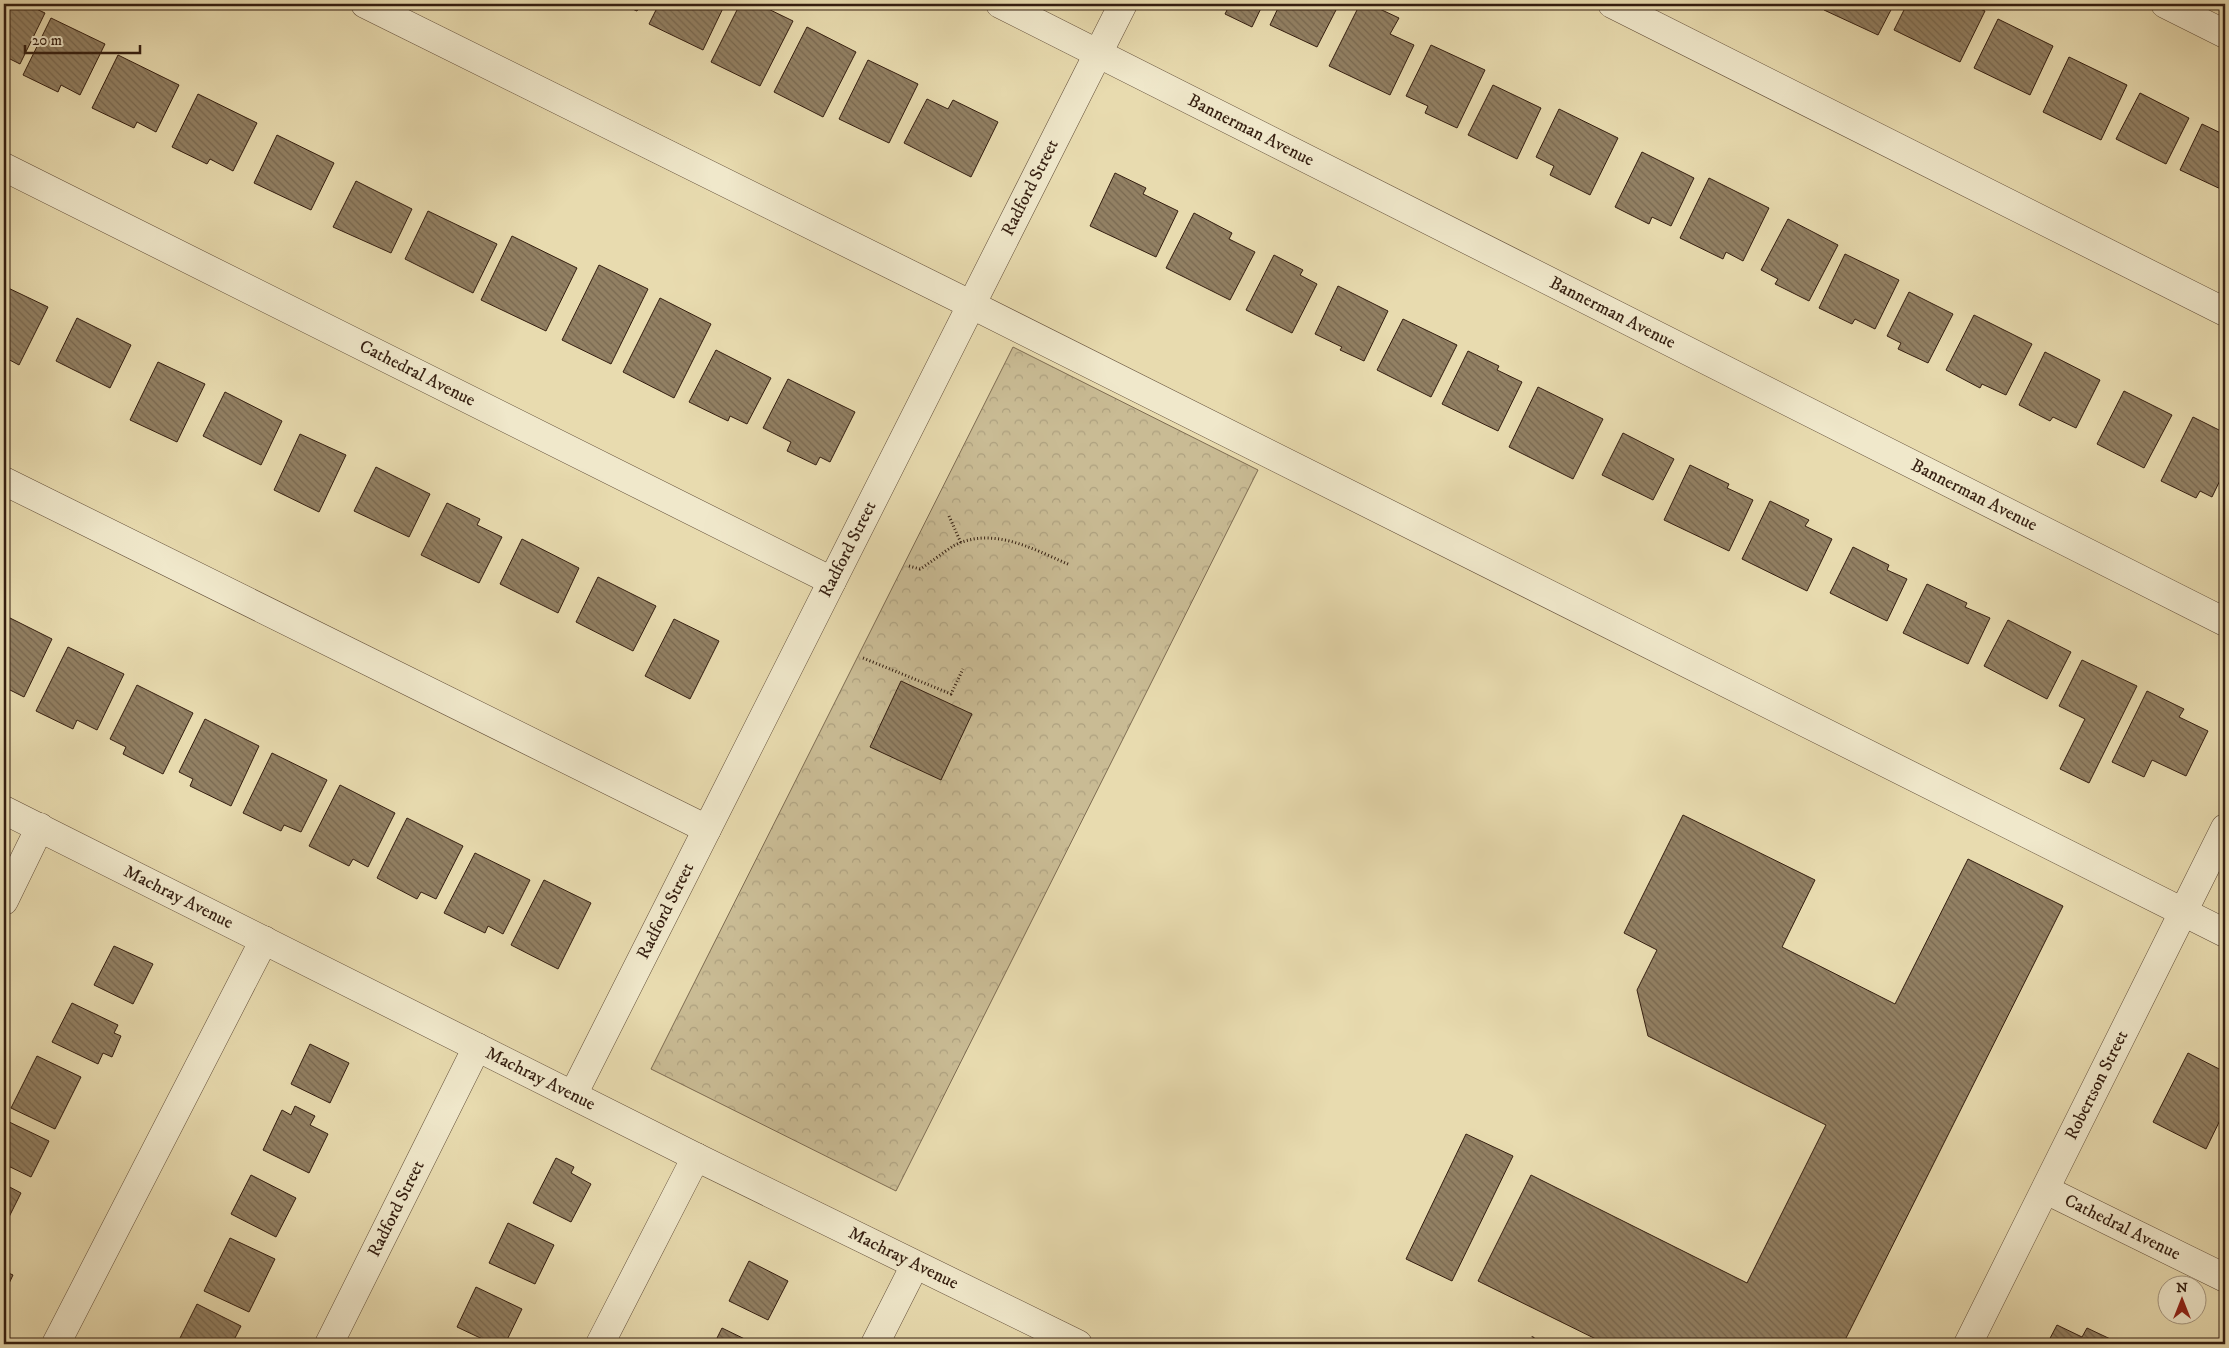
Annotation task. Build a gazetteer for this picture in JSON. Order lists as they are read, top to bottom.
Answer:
{
  "streets": {
    "street": [
      "Bannerman Avenue",
      "Radford Street",
      "Cathedral Avenue",
      "Machray Avenue",
      "Robertson Street"
    ]
  },
  "crossings": [
    ["Bannerman Avenue", "Radford Street"],
    ["Radford Street", "Cathedral Avenue"],
    ["Radford Street", "Machray Avenue"],
    ["Cathedral Avenue", "Robertson Street"]
  ],
  "scale_bar": "20 m",
  "north": "top"
}
